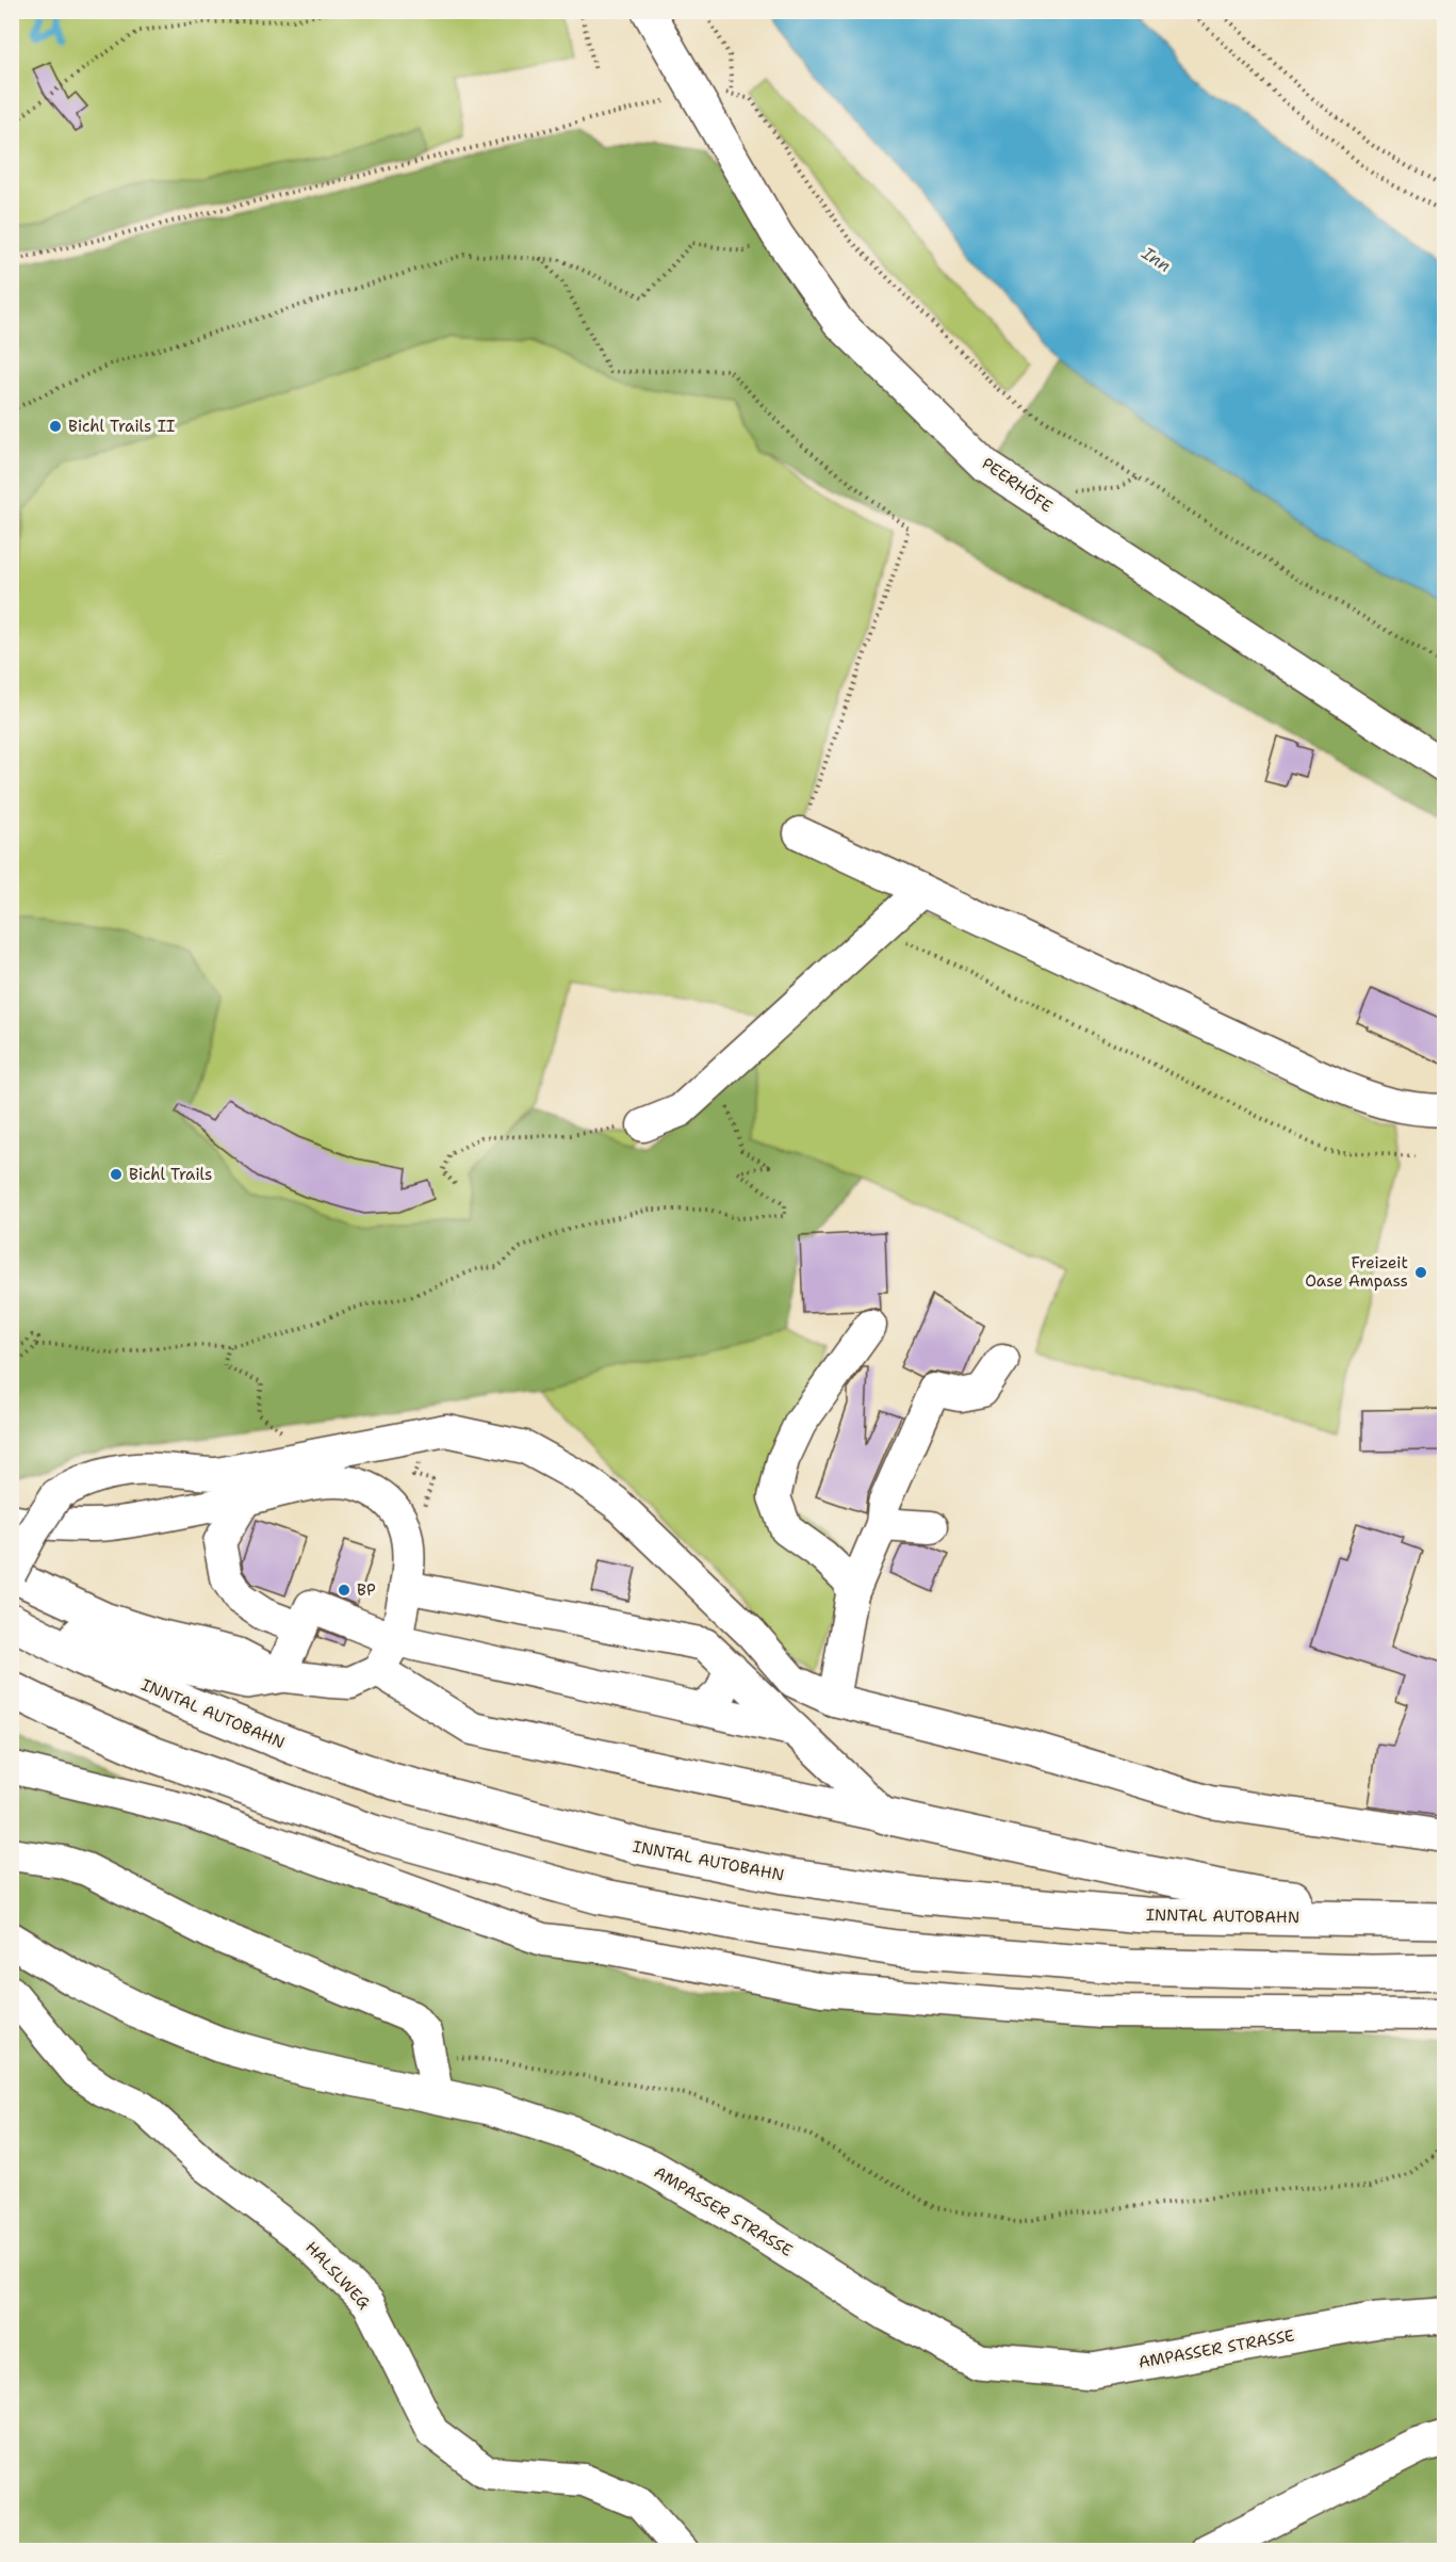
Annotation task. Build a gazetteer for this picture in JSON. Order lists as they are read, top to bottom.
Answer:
{
  "streets": {
    "main road": ["INNTAL AUTOBAHN", "AMPASSER STRASSE"],
    "street": ["PEERHÖFE", "HALSLWEG"]
  },
  "water": ["Inn"],
  "places": [
    "Bichl Trails II",
    "Bichl Trails",
    "Freizeit Oase Ampass",
    "BP"
  ]
}
